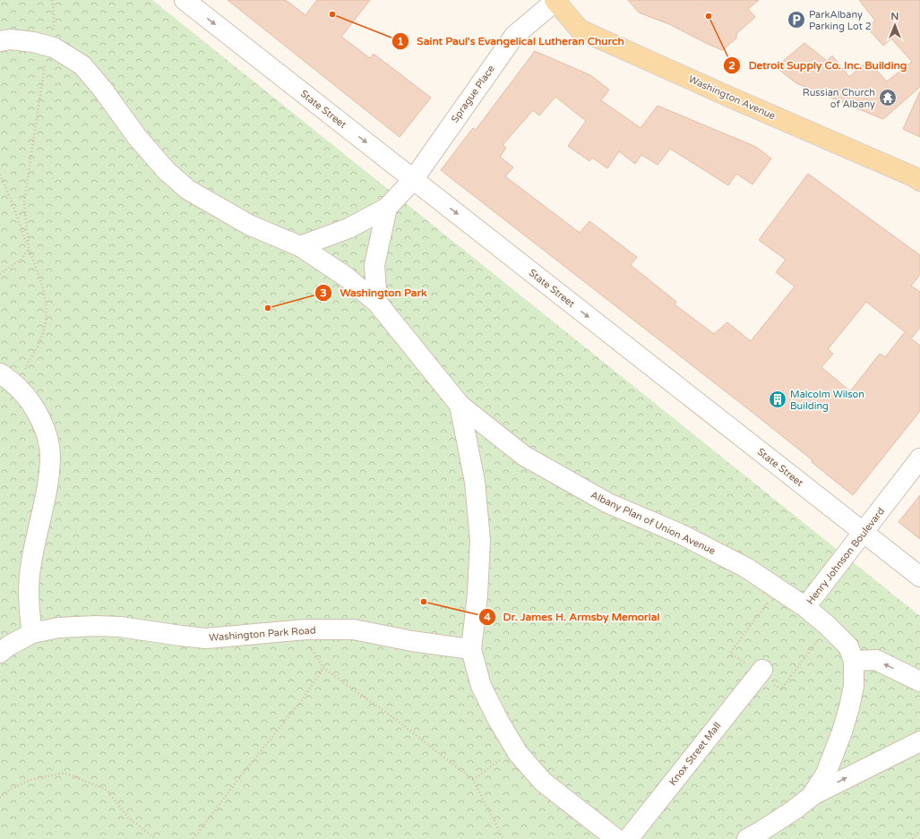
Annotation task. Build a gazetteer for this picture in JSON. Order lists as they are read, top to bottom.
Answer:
{
  "streets": {
    "main road": ["Washington Avenue"],
    "street": [
      "Sprague Place",
      "State Street",
      "Albany Plan of Union Avenue",
      "Henry Johnson Boulevard",
      "Washington Park Road",
      "Knox Street Mall"
    ]
  },
  "crossings": [
    ["Sprague Place", "Washington Avenue"],
    ["Sprague Place", "State Street"],
    ["State Street", "Henry Johnson Boulevard"],
    ["Albany Plan of Union Avenue", "Henry Johnson Boulevard"]
  ],
  "one_way": ["State Street"],
  "places": {
    "other": [
      "Saint Paul's Evangelical Lutheran Church",
      "Detroit Supply Co. Inc. Building",
      "Washington Park",
      "Dr. James H. Armsby Memorial"
    ],
    "parking": ["ParkAlbany Parking Lot 2"],
    "temple": ["Russian Church of Albany"],
    "building": ["Malcolm Wilson Building"]
  },
  "north": "top"
}
